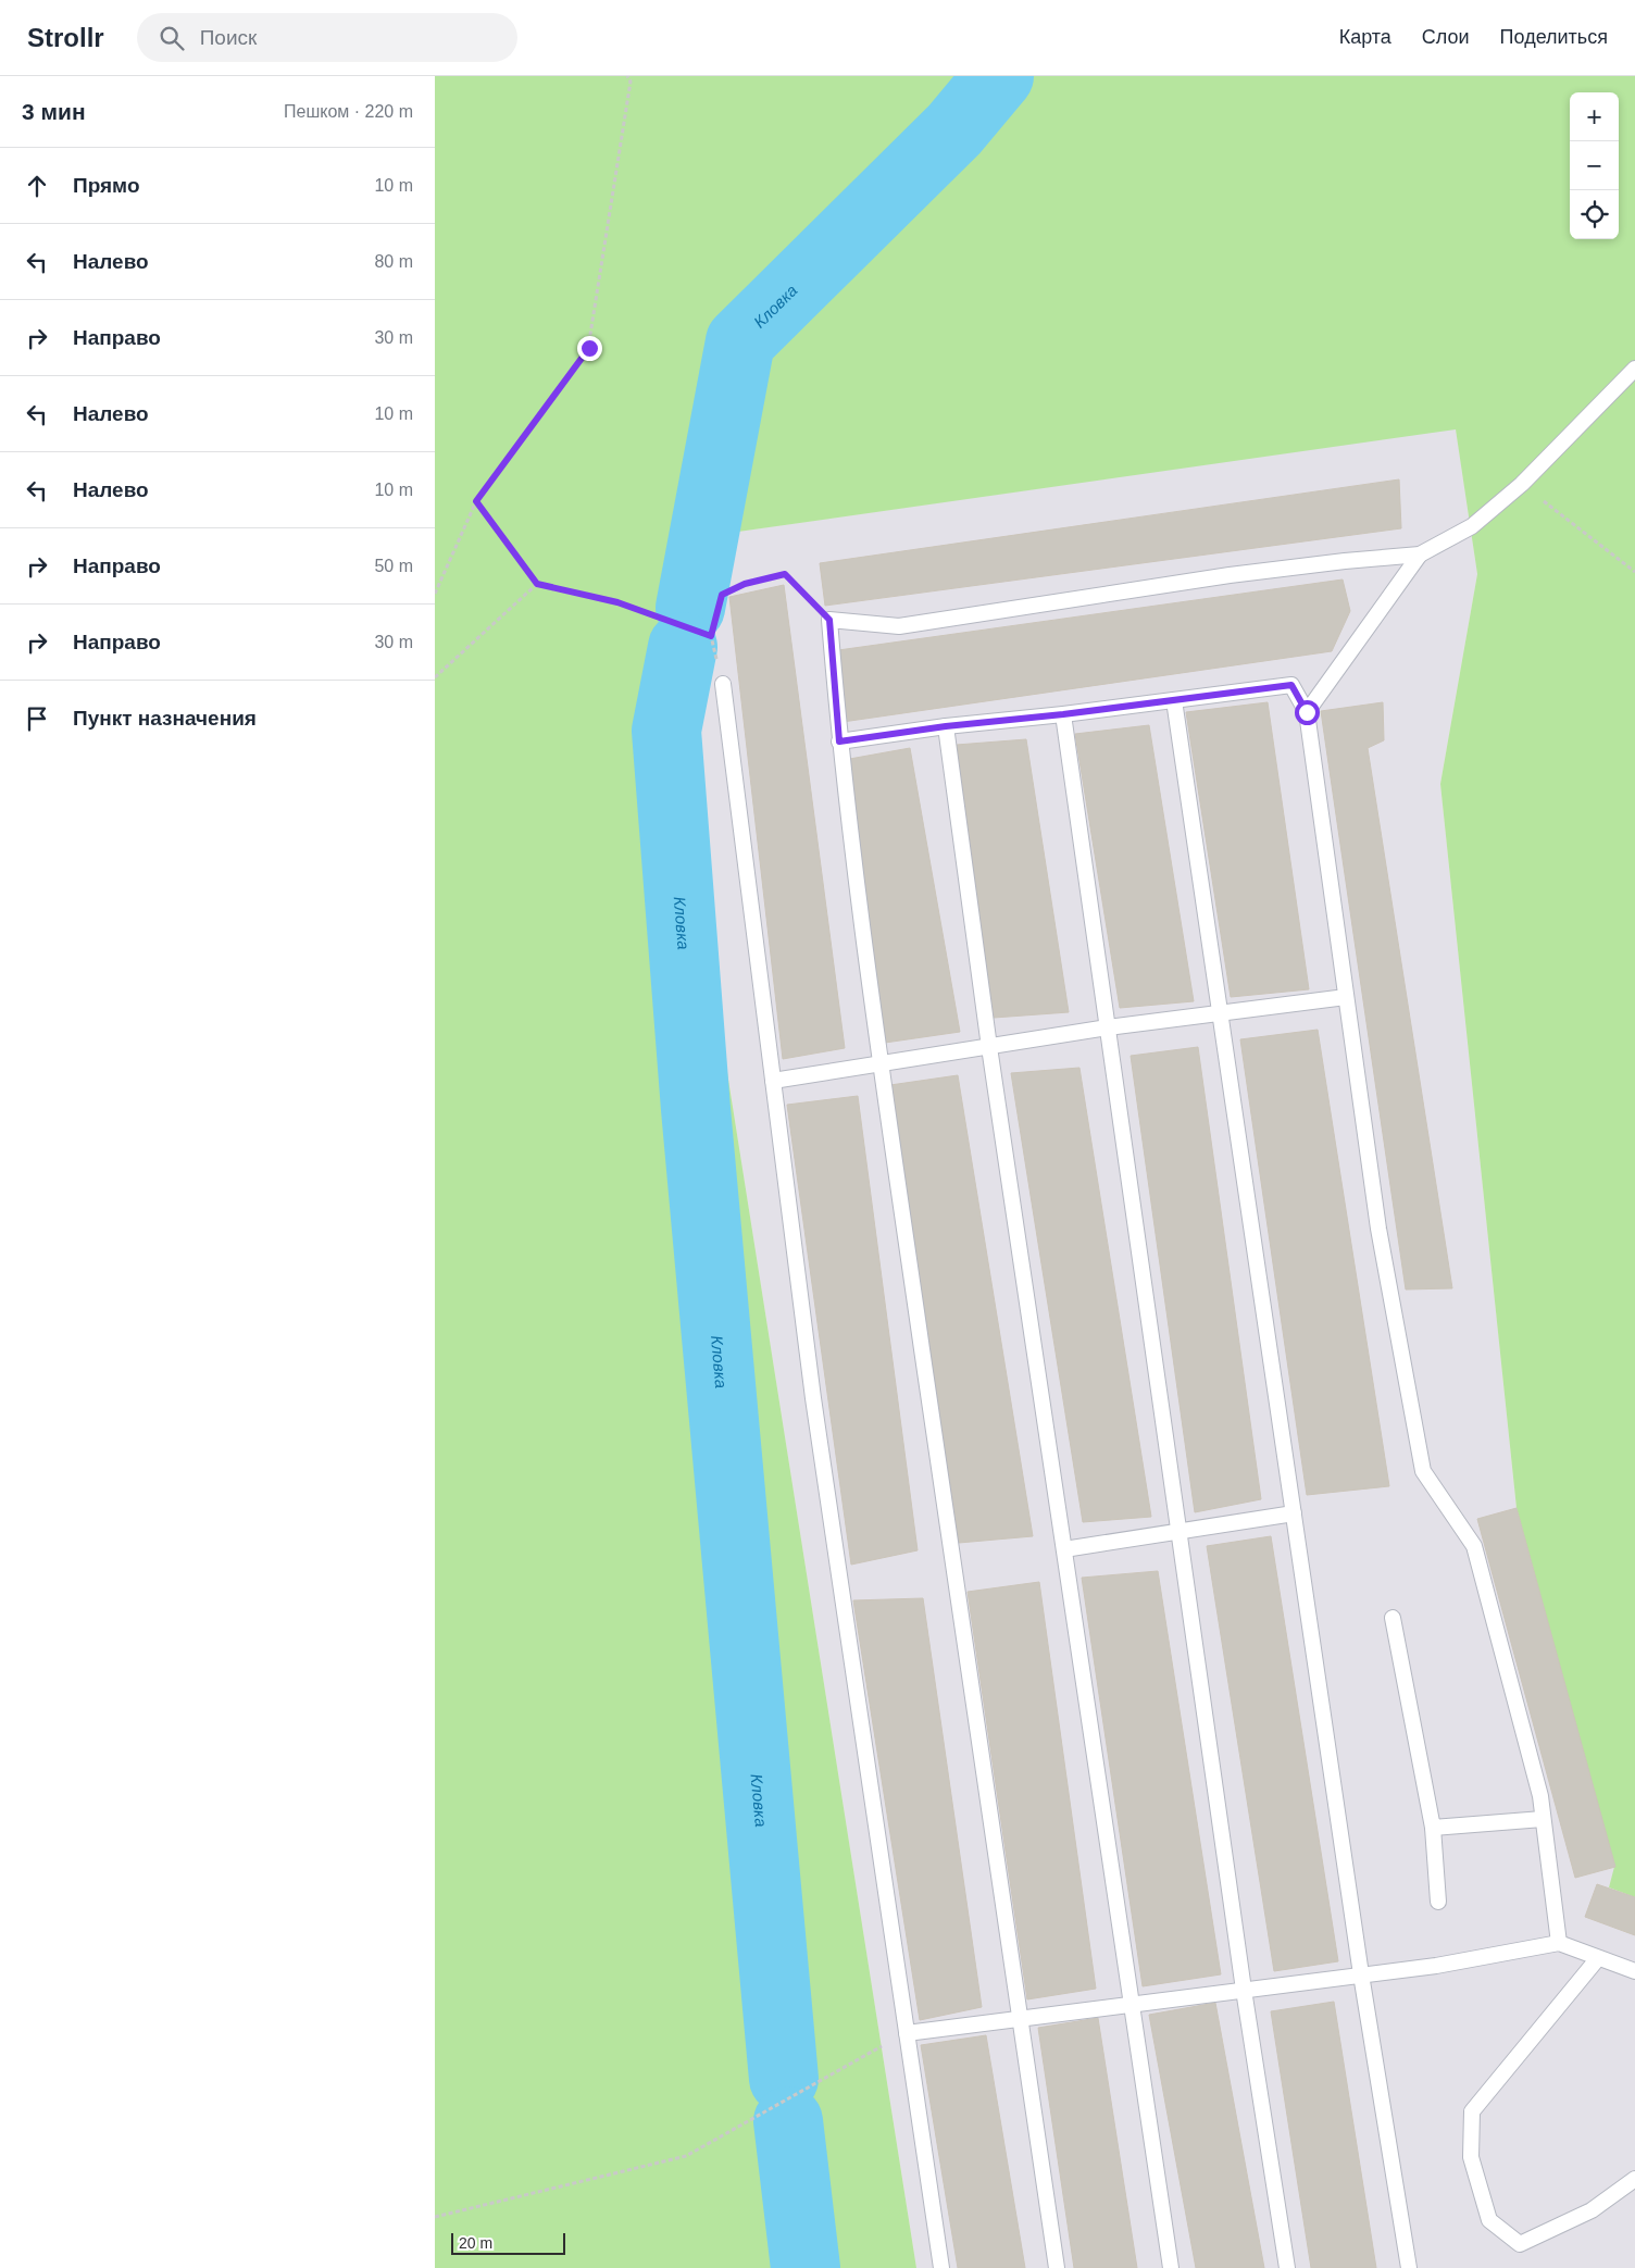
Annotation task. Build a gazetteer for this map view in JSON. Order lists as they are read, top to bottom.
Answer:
{
  "water": ["Кловка"],
  "scale_bar": "20 m",
  "page": {
    "header": "Strollr",
    "search": "Поиск",
    "nav": ["Карта", "Слои", "Поделиться"],
    "heading": ["3 мин", "Пешком · 220 m"],
    "map_buttons": ["+", "−"],
    "list": [
      ["Прямо", "10 m"],
      ["Налево", "80 m"],
      ["Направо", "30 m"],
      ["Налево", "10 m"],
      ["Налево", "10 m"],
      ["Направо", "50 m"],
      ["Направо", "30 m"],
      "Пункт назначения"
    ],
    "scale": "20 m"
  }
}
